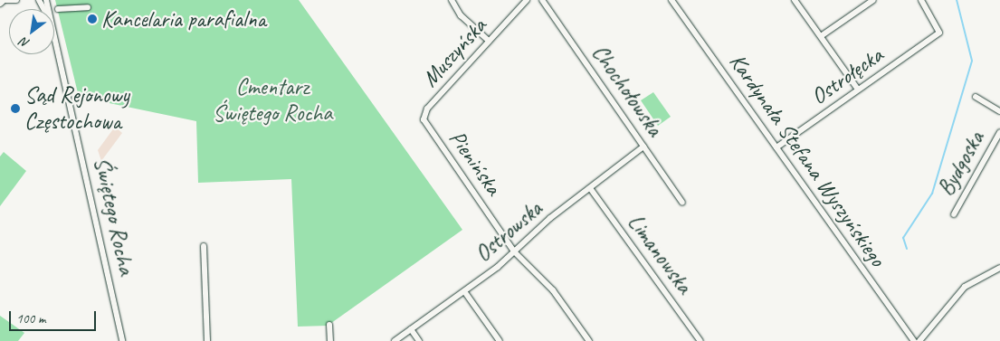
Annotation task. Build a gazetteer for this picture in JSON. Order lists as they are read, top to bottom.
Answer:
{
  "streets": {
    "street": [
      "Muszyńska",
      "Ostrołęcka",
      "Chochołowska",
      "Kardynała Stefana Wyszyńskiego",
      "Pienińska",
      "Bydgoska",
      "Świętego Rocha",
      "Ostrowska",
      "Limanowska"
    ]
  },
  "crossings": [
    ["Muszyńska", "Pienińska"],
    ["Ostrołęcka", "Kardynała Stefana Wyszyńskiego"],
    ["Chochołowska", "Ostrowska"],
    ["Pienińska", "Ostrowska"],
    ["Ostrowska", "Limanowska"]
  ],
  "parks": ["Cmentarz Świętego Rocha"],
  "places": ["Kancelaria parafialna", "Sąd Rejonowy Częstochowa"],
  "scale_bar": "100 m",
  "north": "bottom left"
}
